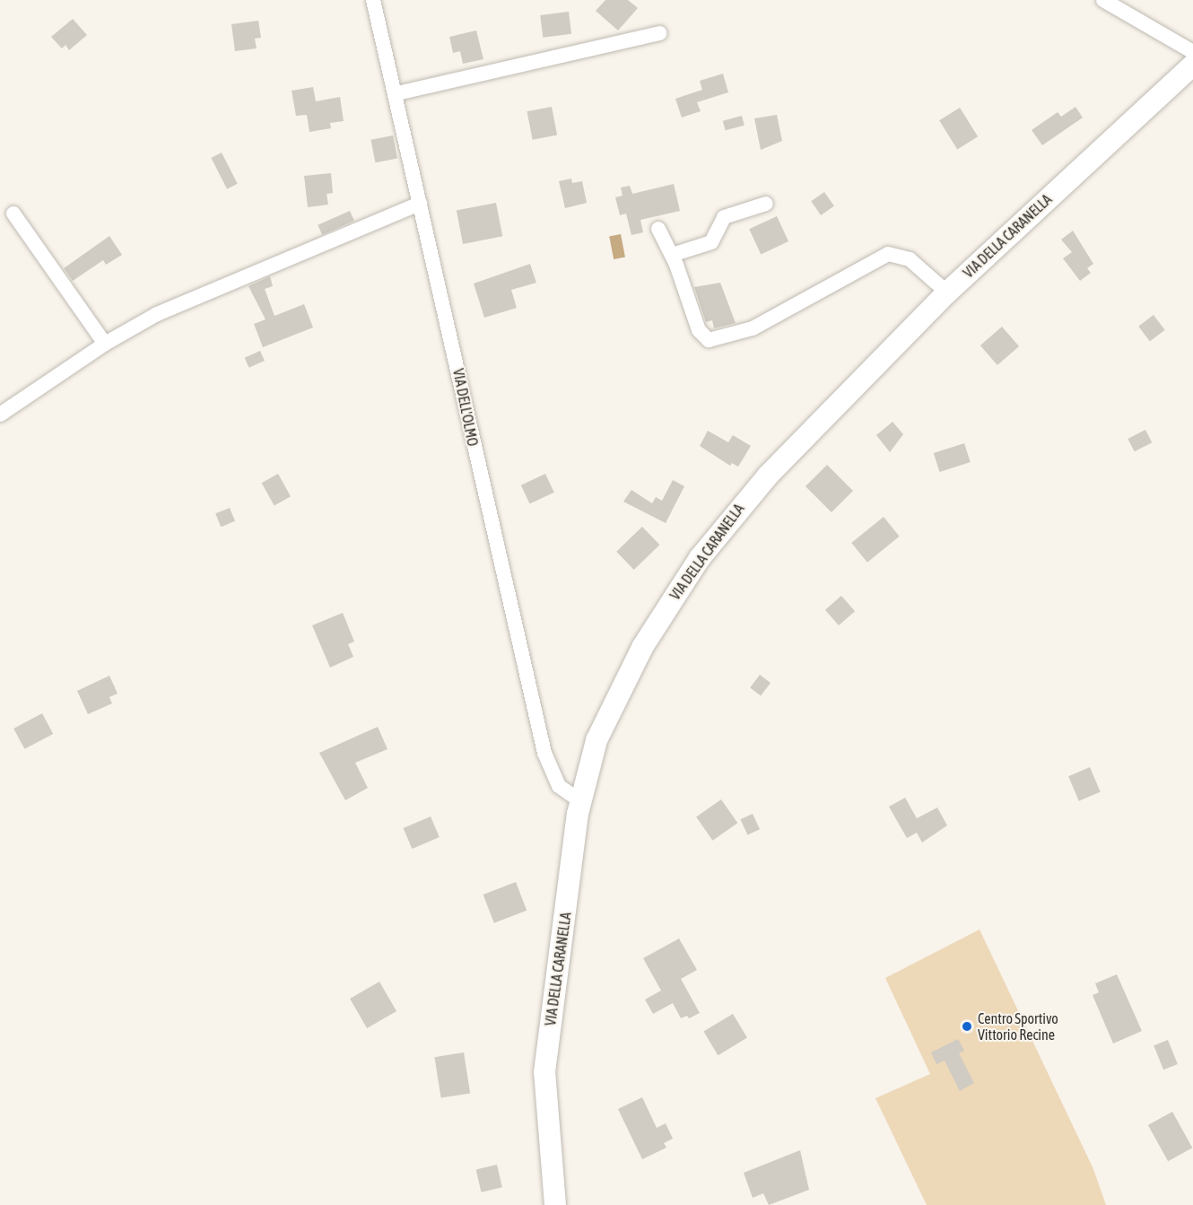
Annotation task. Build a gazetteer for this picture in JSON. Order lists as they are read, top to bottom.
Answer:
{
  "streets": {
    "main road": ["VIA DELLA CARANELLA"],
    "street": ["VIA DELL'OLMO"]
  },
  "crossings": [
    ["VIA DELLA CARANELLA", "VIA DELL'OLMO"]
  ],
  "places": ["Centro Sportivo Vittorio Recine"]
}
